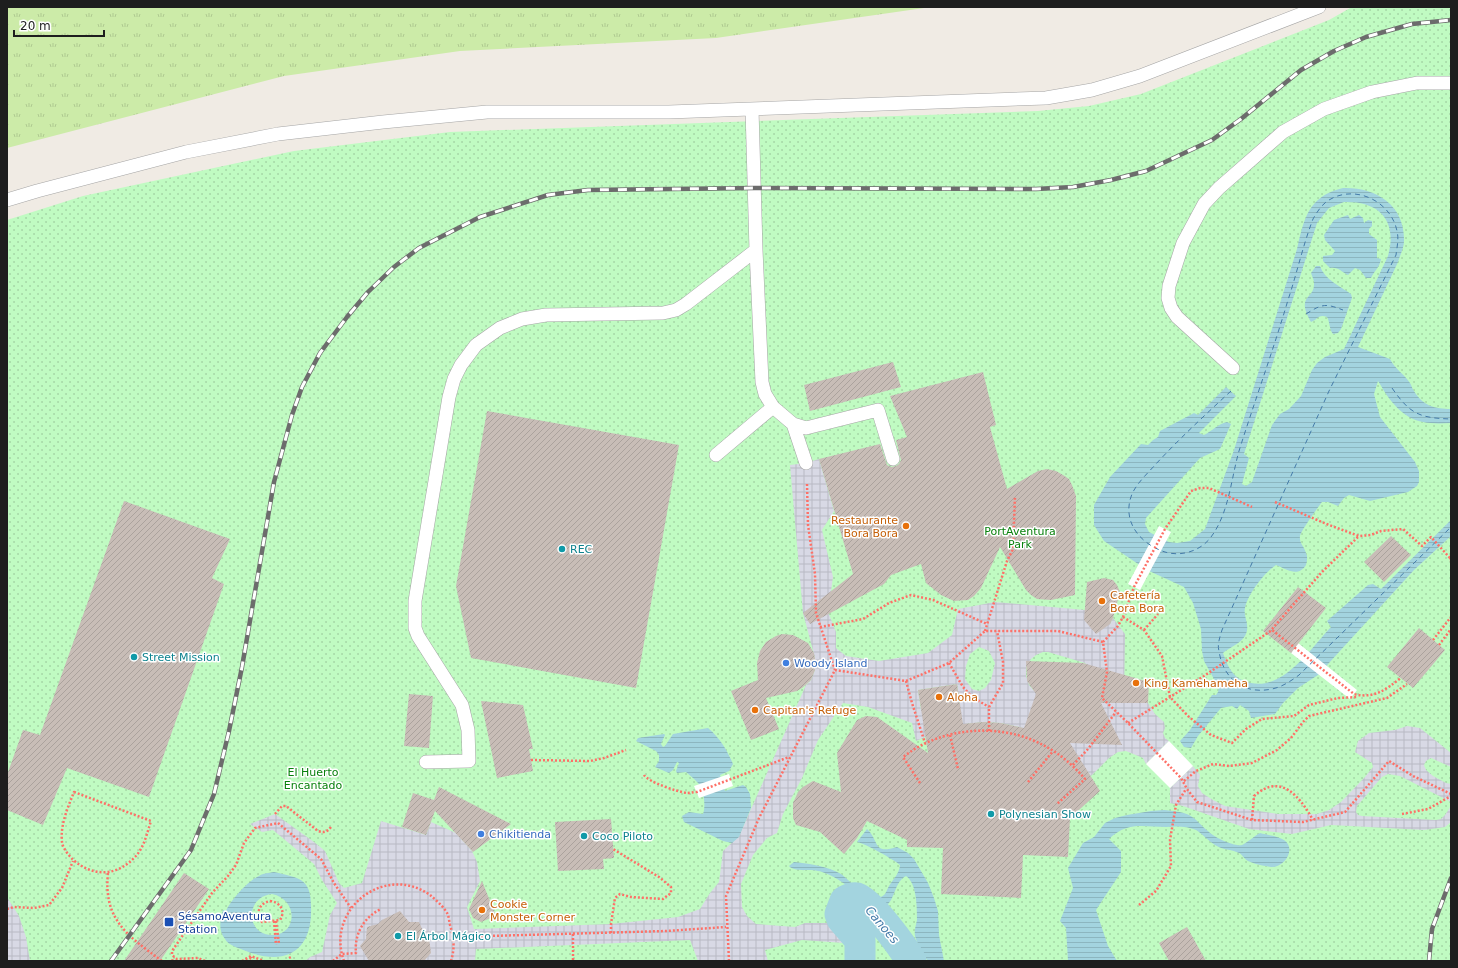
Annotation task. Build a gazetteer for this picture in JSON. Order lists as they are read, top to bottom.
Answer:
{
  "water": ["Canoes"],
  "parks": ["PortAventura Park", "El Huerto Encantado"],
  "places": {
    "other": [
      "Restaurante Bora Bora",
      "REC",
      "Cafetería Bora Bora",
      "Street Mission",
      "Woody Island",
      "King Kamehameha",
      "Aloha",
      "Capitan's Refuge",
      "Polynesian Show",
      "Chikitienda",
      "Coco Piloto",
      "Cookie Monster Corner",
      "El Árbol Mágico"
    ],
    "transit": ["SésamoAventura Station"]
  },
  "scale_bar": "20 m"
}
